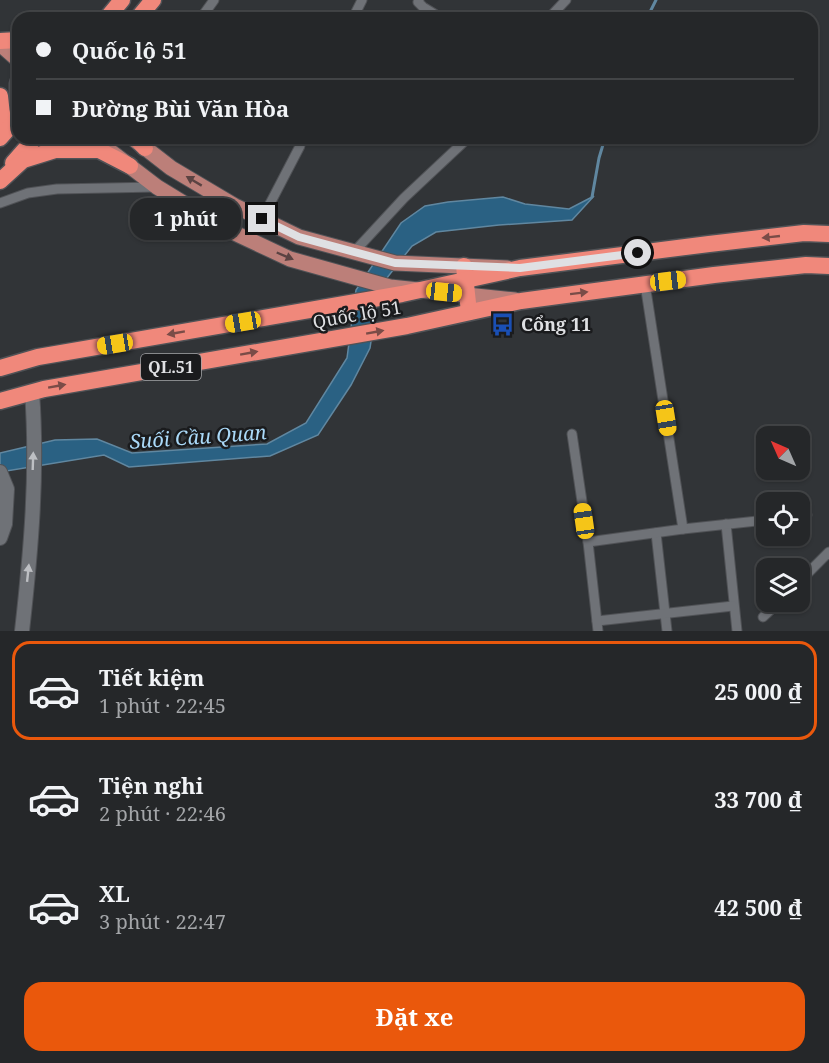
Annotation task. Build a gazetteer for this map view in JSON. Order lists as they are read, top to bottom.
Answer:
{
  "streets": {
    "highway": ["Quốc lộ 51", "QL.51"]
  },
  "water": ["Suối Cầu Quan"],
  "places": {
    "bus stop": ["Cổng 11"]
  },
  "north": "top left",
  "page": {
    "banner": ["Quốc lộ 51", "Đường Bùi Văn Hòa"],
    "bubble": "1 phút",
    "list": [
      {
        "name": "Tiết kiệm",
        "note": "1 phút · 22:45",
        "value": "25 000 ₫"
      },
      {
        "name": "Tiện nghi",
        "note": "2 phút · 22:46",
        "value": "33 700 ₫"
      },
      {
        "name": "XL",
        "note": "3 phút · 22:47",
        "value": "42 500 ₫"
      }
    ],
    "buttons": "Đặt xe"
  }
}
